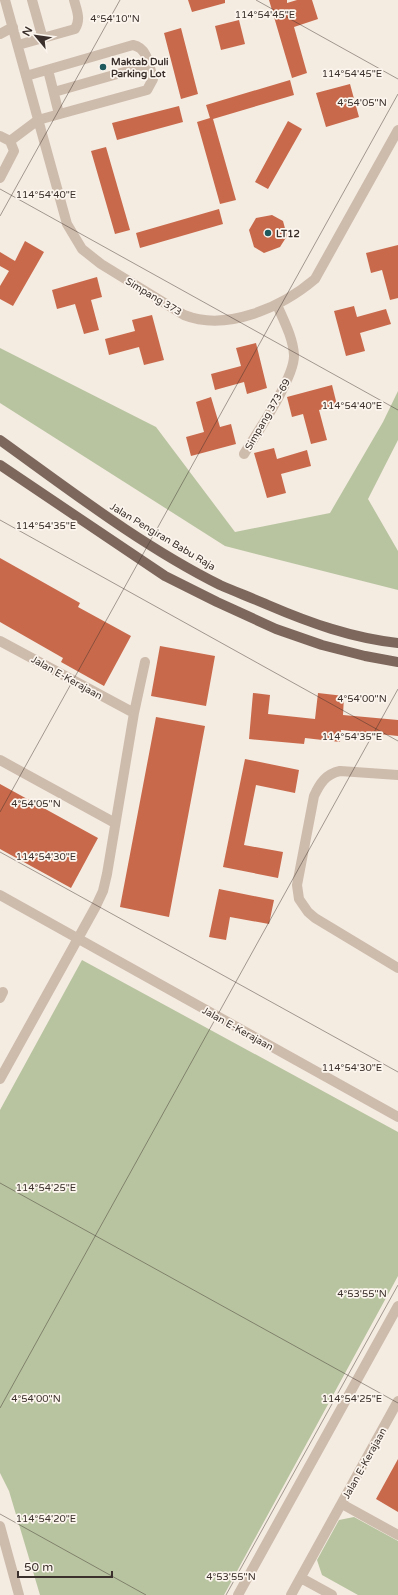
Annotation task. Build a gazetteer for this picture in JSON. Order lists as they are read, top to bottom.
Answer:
{
  "streets": {
    "main road": ["Jalan Pengiran Babu Raja"],
    "street": ["Simpang 373", "Simpang 373-69", "Jalan E-Kerajaan"]
  },
  "crossings": [
    ["Simpang 373", "Simpang 373-69"]
  ],
  "places": ["Maktab Duli Parking Lot", "LT12"],
  "scale_bar": "50 m",
  "north": "top left",
  "coordinates": [
    "114°54'45\"E",
    "4°54'10\"N",
    "4°54'05\"N",
    "114°54'40\"E",
    "114°54'35\"E",
    "4°54'00\"N",
    "114°54'30\"E",
    "114°54'25\"E",
    "4°53'55\"N",
    "114°54'20\"E"
  ]
}
